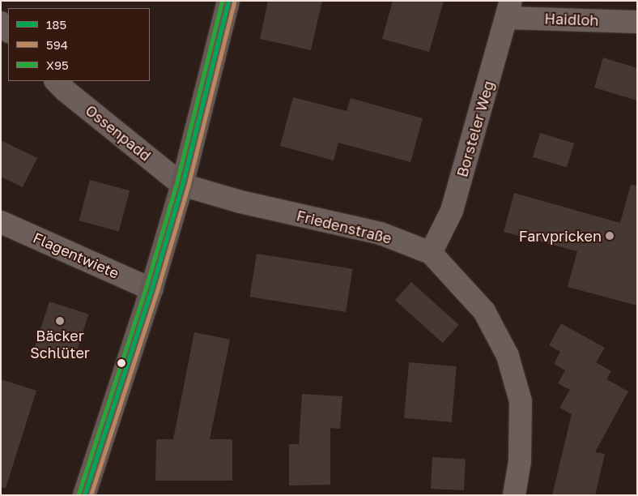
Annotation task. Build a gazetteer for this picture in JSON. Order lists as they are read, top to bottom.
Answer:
{
  "streets": {
    "street": [
      "Haidloh",
      "Borsteler Weg",
      "Ossenpadd",
      "Friedenstraße",
      "Flagentwiete"
    ]
  },
  "crossings": [
    ["Haidloh", "Borsteler Weg"],
    ["Borsteler Weg", "Friedenstraße"],
    ["Ossenpadd", "Friedenstraße"]
  ],
  "places": ["Farvpricken", "Bäcker Schlüter"],
  "lines": ["transit line 185", "transit line X95", "transit line 594"],
  "legend": ["185", "594", "X95"]
}
